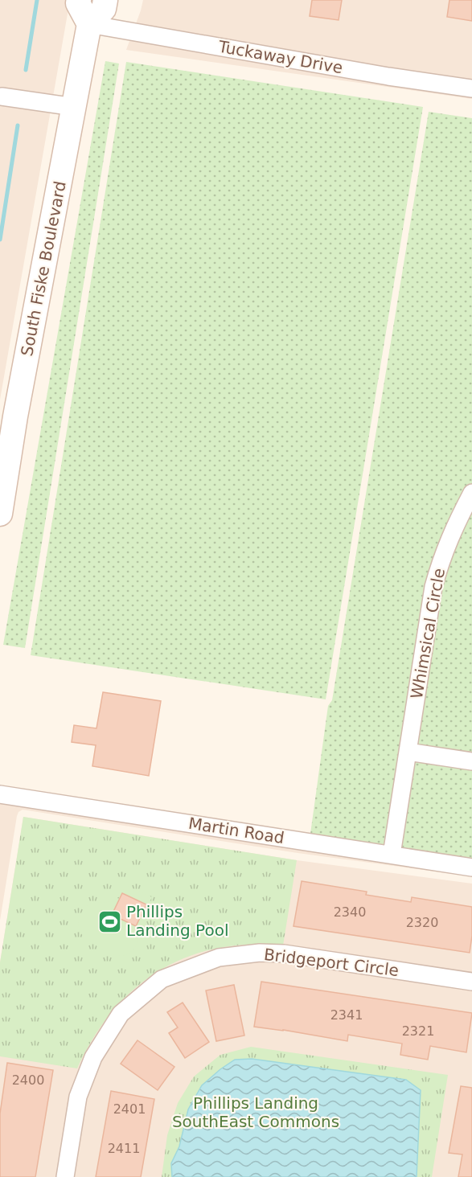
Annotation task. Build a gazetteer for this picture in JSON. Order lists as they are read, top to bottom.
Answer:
{
  "streets": {
    "main road": ["South Fiske Boulevard"],
    "street": [
      "Tuckaway Drive",
      "Whimsical Circle",
      "Martin Road",
      "Bridgeport Circle"
    ]
  },
  "crossings": [
    ["Tuckaway Drive", "South Fiske Boulevard"],
    ["Whimsical Circle", "Martin Road"]
  ],
  "parks": ["Phillips Landing SouthEast Commons"],
  "places": {
    "sports": ["Phillips Landing Pool"]
  },
  "house_numbers": [
    "2340",
    "2320",
    "2341",
    "2321",
    "2400",
    "2401",
    "2411"
  ]
}
